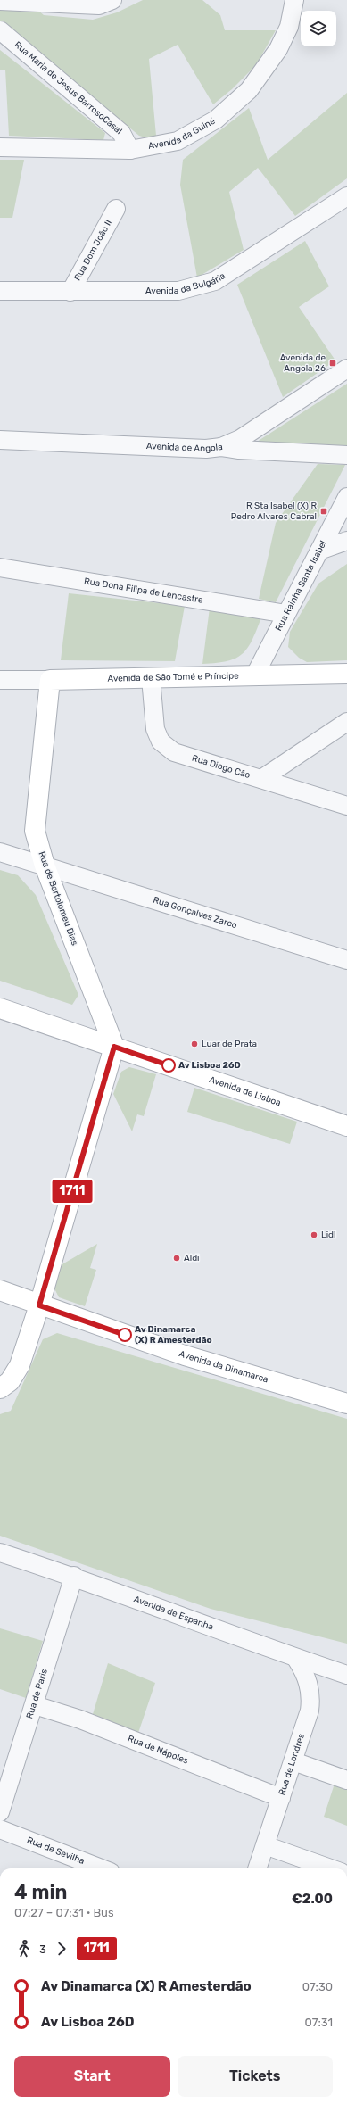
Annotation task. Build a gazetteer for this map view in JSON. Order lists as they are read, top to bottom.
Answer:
{
  "streets": {
    "street": [
      "Rua Maria de Jesus BarrosoCasal",
      "Avenida da Guiné",
      "Rua Dom João II",
      "Avenida da Bulgária",
      "Avenida de Angola",
      "Rua Rainha Santa Isabel",
      "Rua Dona Filipa de Lencastre",
      "Avenida de São Tomé e Príncipe",
      "Rua Diogo Cão",
      "Rua de Bartolomeu Dias",
      "Rua Gonçalves Zarco",
      "Avenida de Lisboa",
      "Avenida da Dinamarca",
      "Avenida de Espanha",
      "Rua de Paris",
      "Rua de Nápoles",
      "Rua de Londres",
      "Rua de Sevilha"
    ]
  },
  "crossings": [
    ["Rua Maria de Jesus BarrosoCasal", "Avenida da Guiné"],
    ["Rua Dom João II", "Avenida da Bulgária"],
    ["Rua Rainha Santa Isabel", "Rua Dona Filipa de Lencastre"],
    ["Rua Rainha Santa Isabel", "Avenida de São Tomé e Príncipe"],
    ["Avenida de São Tomé e Príncipe", "Rua Diogo Cão"],
    ["Avenida de São Tomé e Príncipe", "Rua de Bartolomeu Dias"],
    ["Rua de Bartolomeu Dias", "Rua Gonçalves Zarco"],
    ["Rua de Bartolomeu Dias", "Avenida de Lisboa"],
    ["Avenida de Espanha", "Rua de Paris"],
    ["Avenida de Espanha", "Rua de Londres"],
    ["Rua de Paris", "Rua de Nápoles"],
    ["Rua de Nápoles", "Rua de Londres"]
  ],
  "places": {
    "transit": ["Avenida de Angola 26", "R Sta Isabel (X) R Pedro Alvares Cabral"],
    "other": [
      "Luar de Prata",
      "Av Lisboa 26D",
      "Lidl",
      "Aldi",
      "Av Dinamarca (X) R Amesterdão"
    ]
  },
  "lines": ["bus line 1711"],
  "page": {
    "on_map": "1711",
    "heading": ["4 min", "07:27 – 07:31 · Bus", "€2.00"],
    "legs": ["3", "1711"],
    "list": [
      {
        "name": "Av Dinamarca (X) R Amesterdão",
        "value": "07:30"
      },
      {
        "name": "Av Lisboa 26D",
        "value": "07:31"
      }
    ],
    "buttons": ["Start", "Tickets"]
  }
}
